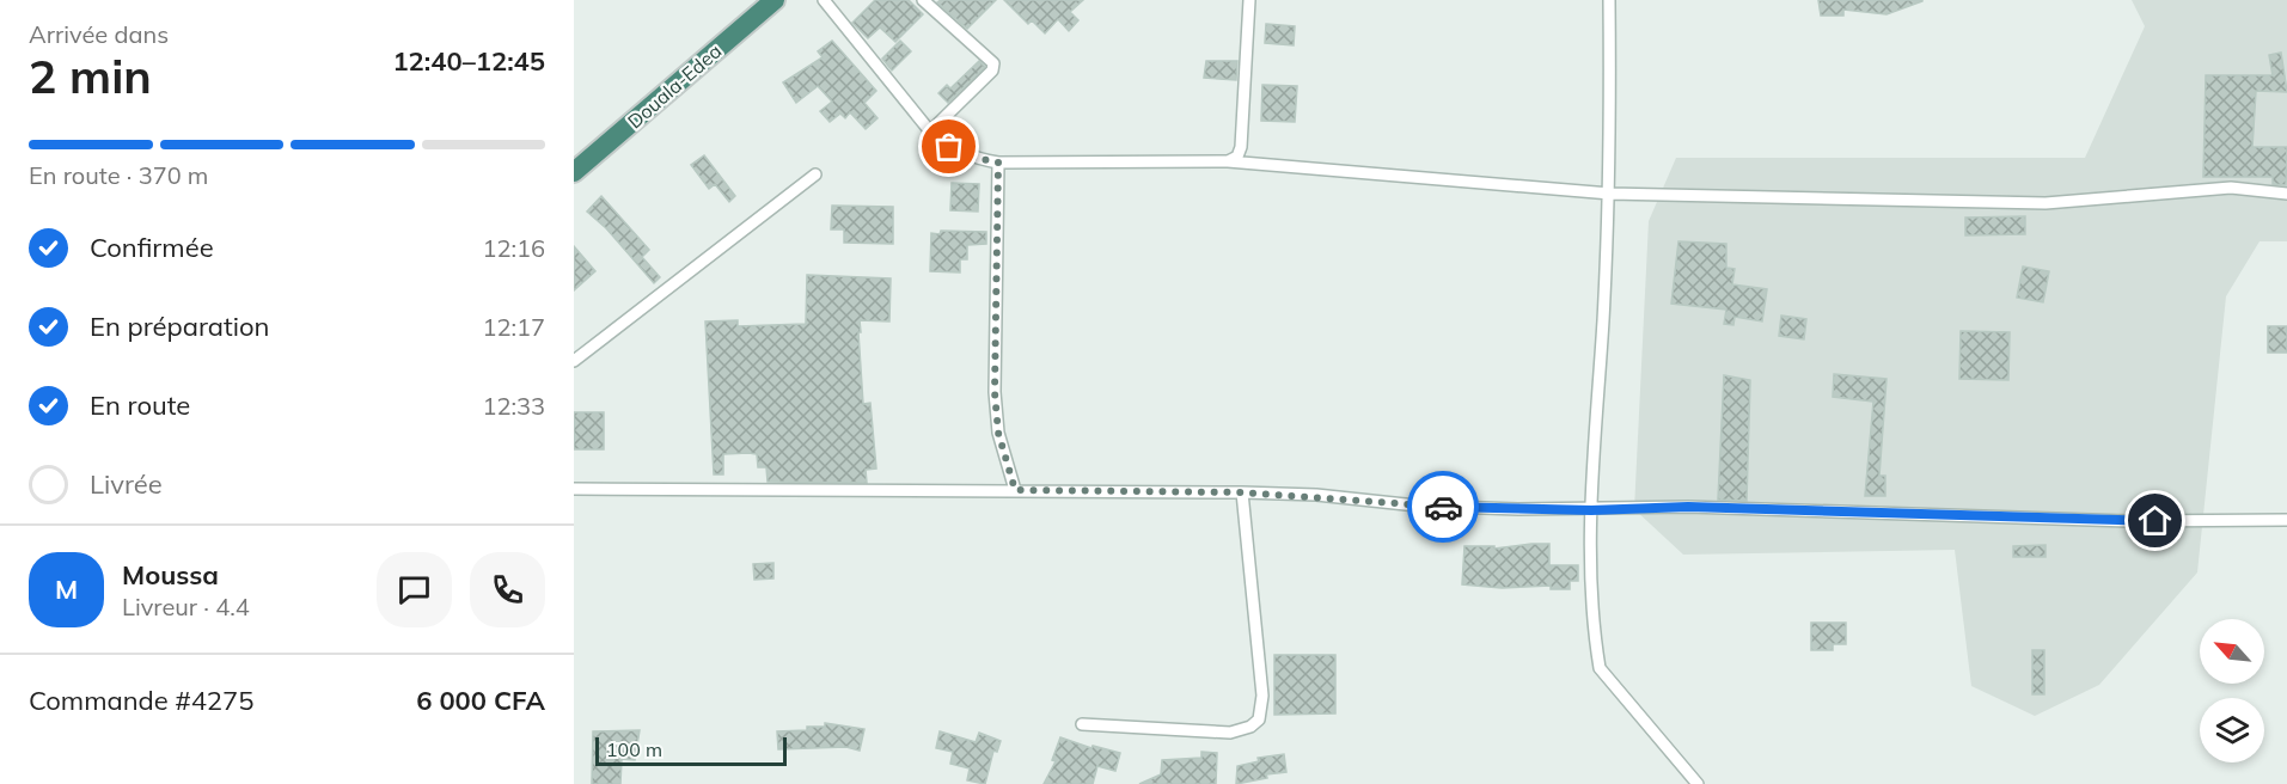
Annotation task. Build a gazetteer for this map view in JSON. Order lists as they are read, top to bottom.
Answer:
{
  "streets": {
    "highway": ["Douala-Edea"]
  },
  "scale_bar": "100 m",
  "north": "top left",
  "page": {
    "heading": ["2 min", "Arrivée dans", "12:40–12:45"],
    "panel": [
      "Moussa",
      "Livreur · 4.4",
      "Commande #4275",
      "6 000 CFA"
    ],
    "bar": "En route · 370 m",
    "list": [
      ["Confirmée", "12:16"],
      ["En préparation", "12:17"],
      ["En route", "12:33"],
      "Livrée"
    ],
    "round": "M",
    "scale": "100 m"
  }
}
